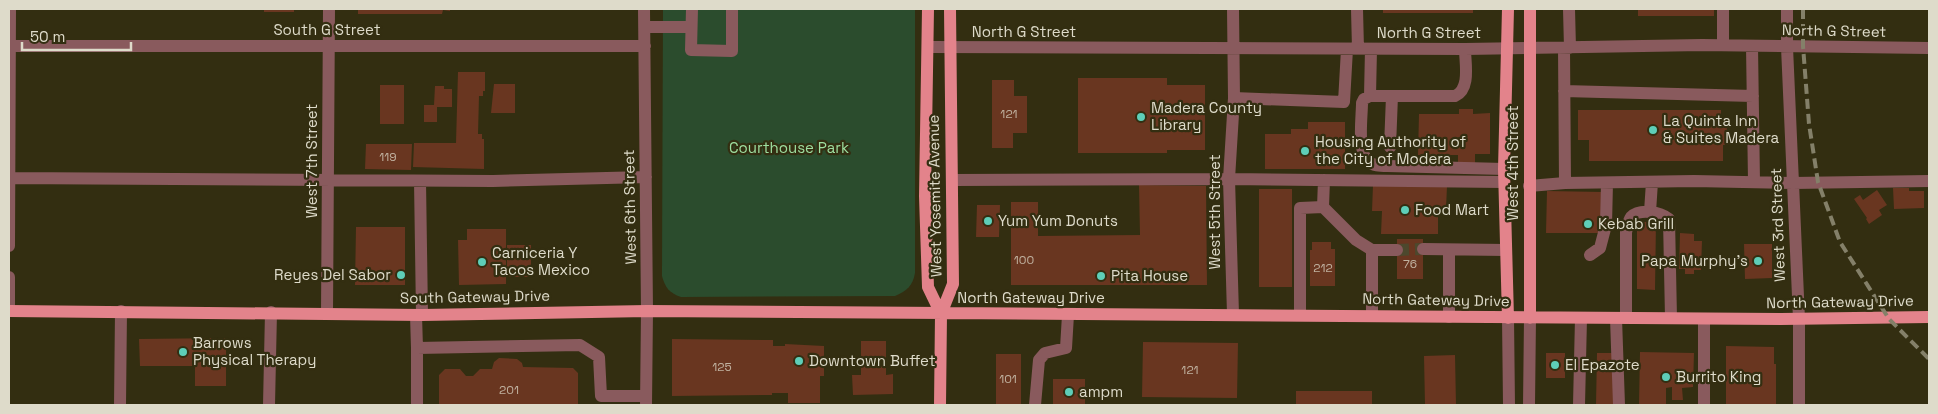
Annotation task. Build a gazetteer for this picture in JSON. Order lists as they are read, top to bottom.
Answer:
{
  "streets": {
    "main road": [
      "West 4th Street",
      "West Yosemite Avenue",
      "South Gateway Drive",
      "North Gateway Drive"
    ],
    "street": [
      "South G Street",
      "North G Street",
      "West 7th Street",
      "West 6th Street",
      "West 5th Street",
      "West 3rd Street"
    ]
  },
  "crossings": [
    ["South G Street", "West 7th Street"],
    ["South G Street", "West 6th Street"],
    ["North G Street", "West 4th Street"],
    ["North G Street", "West Yosemite Avenue"],
    ["North G Street", "West 5th Street"],
    ["North G Street", "West 3rd Street"],
    ["West 7th Street", "South Gateway Drive"],
    ["West 4th Street", "North Gateway Drive"],
    ["West Yosemite Avenue", "South Gateway Drive"],
    ["West Yosemite Avenue", "North Gateway Drive"],
    ["West 6th Street", "South Gateway Drive"],
    ["West 5th Street", "North Gateway Drive"],
    ["West 3rd Street", "North Gateway Drive"],
    ["South Gateway Drive", "North Gateway Drive"]
  ],
  "parks": ["Courthouse Park"],
  "places": [
    "Madera County Library",
    "La Quinta Inn & Suites Madera",
    "Housing Authority of the City of Modera",
    "Food Mart",
    "Yum Yum Donuts",
    "Kebab Grill",
    "Papa Murphy's",
    "Carniceria Y Tacos Mexico",
    "Reyes Del Sabor",
    "Pita House",
    "Barrows Physical Therapy",
    "Downtown Buffet",
    "El Epazote",
    "Burrito King",
    "ampm"
  ],
  "house_numbers": [
    "121",
    "119",
    "100",
    "76",
    "212",
    "125",
    "121",
    "101",
    "201"
  ],
  "scale_bar": "50 m"
}
